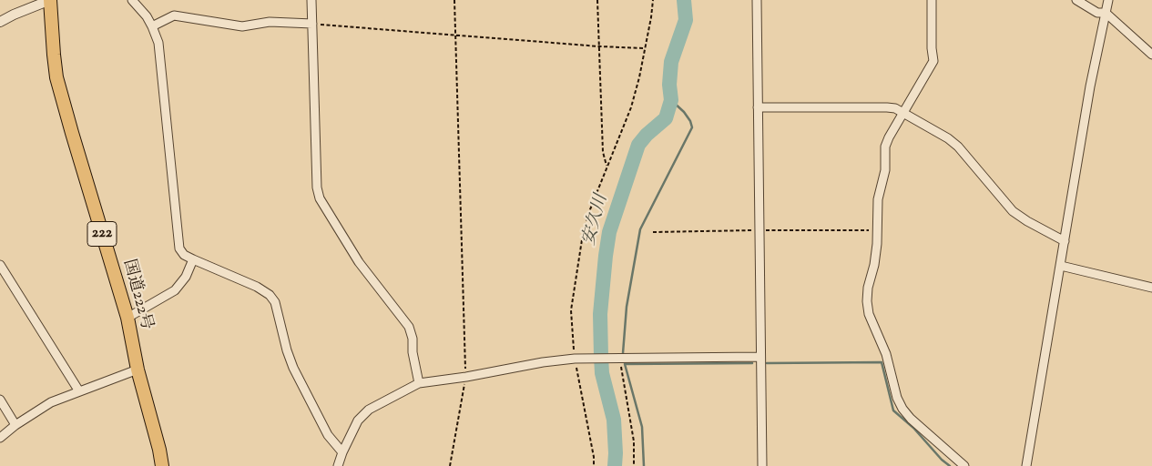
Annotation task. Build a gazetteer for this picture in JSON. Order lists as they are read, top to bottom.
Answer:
{
  "streets": {
    "highway": ["222", "国道222号"]
  },
  "water": ["安久川"]
}
